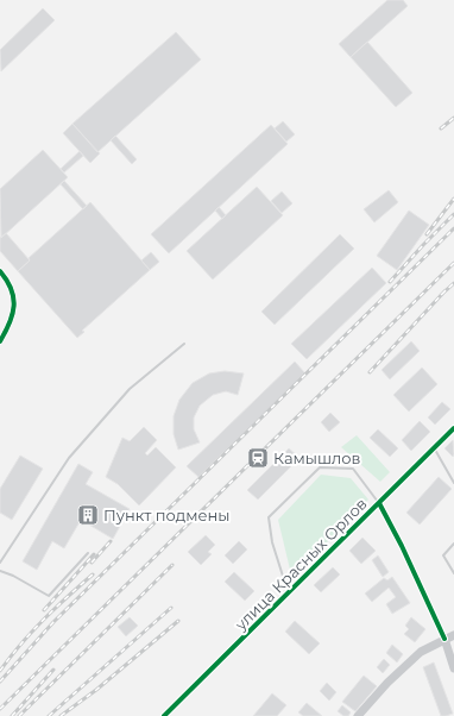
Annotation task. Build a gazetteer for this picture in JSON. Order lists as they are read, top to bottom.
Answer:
{
  "streets": {
    "street": ["улица Красных Орлов"]
  },
  "places": {
    "station": ["Камышлов"],
    "building": ["Пункт подмены"]
  }
}
